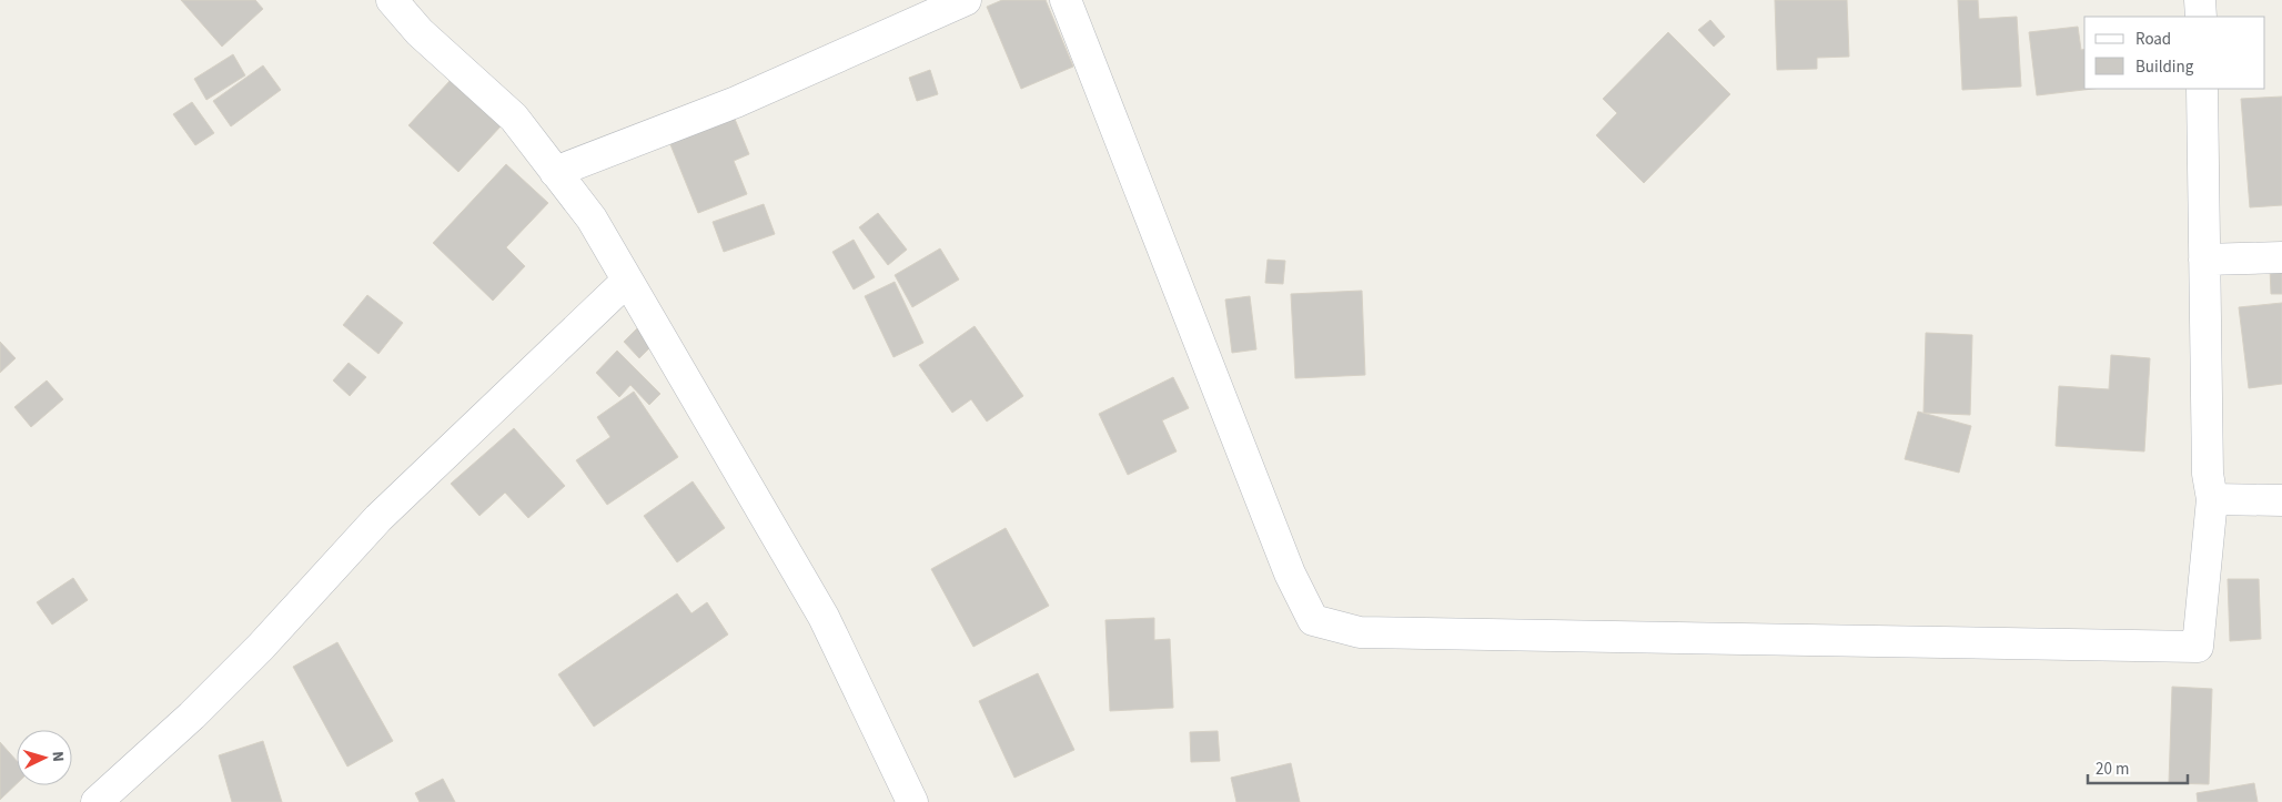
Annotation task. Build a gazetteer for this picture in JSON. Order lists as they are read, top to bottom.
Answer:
{
  "legend": ["Road", "Building"],
  "scale_bar": "20 m",
  "north": "right"
}
